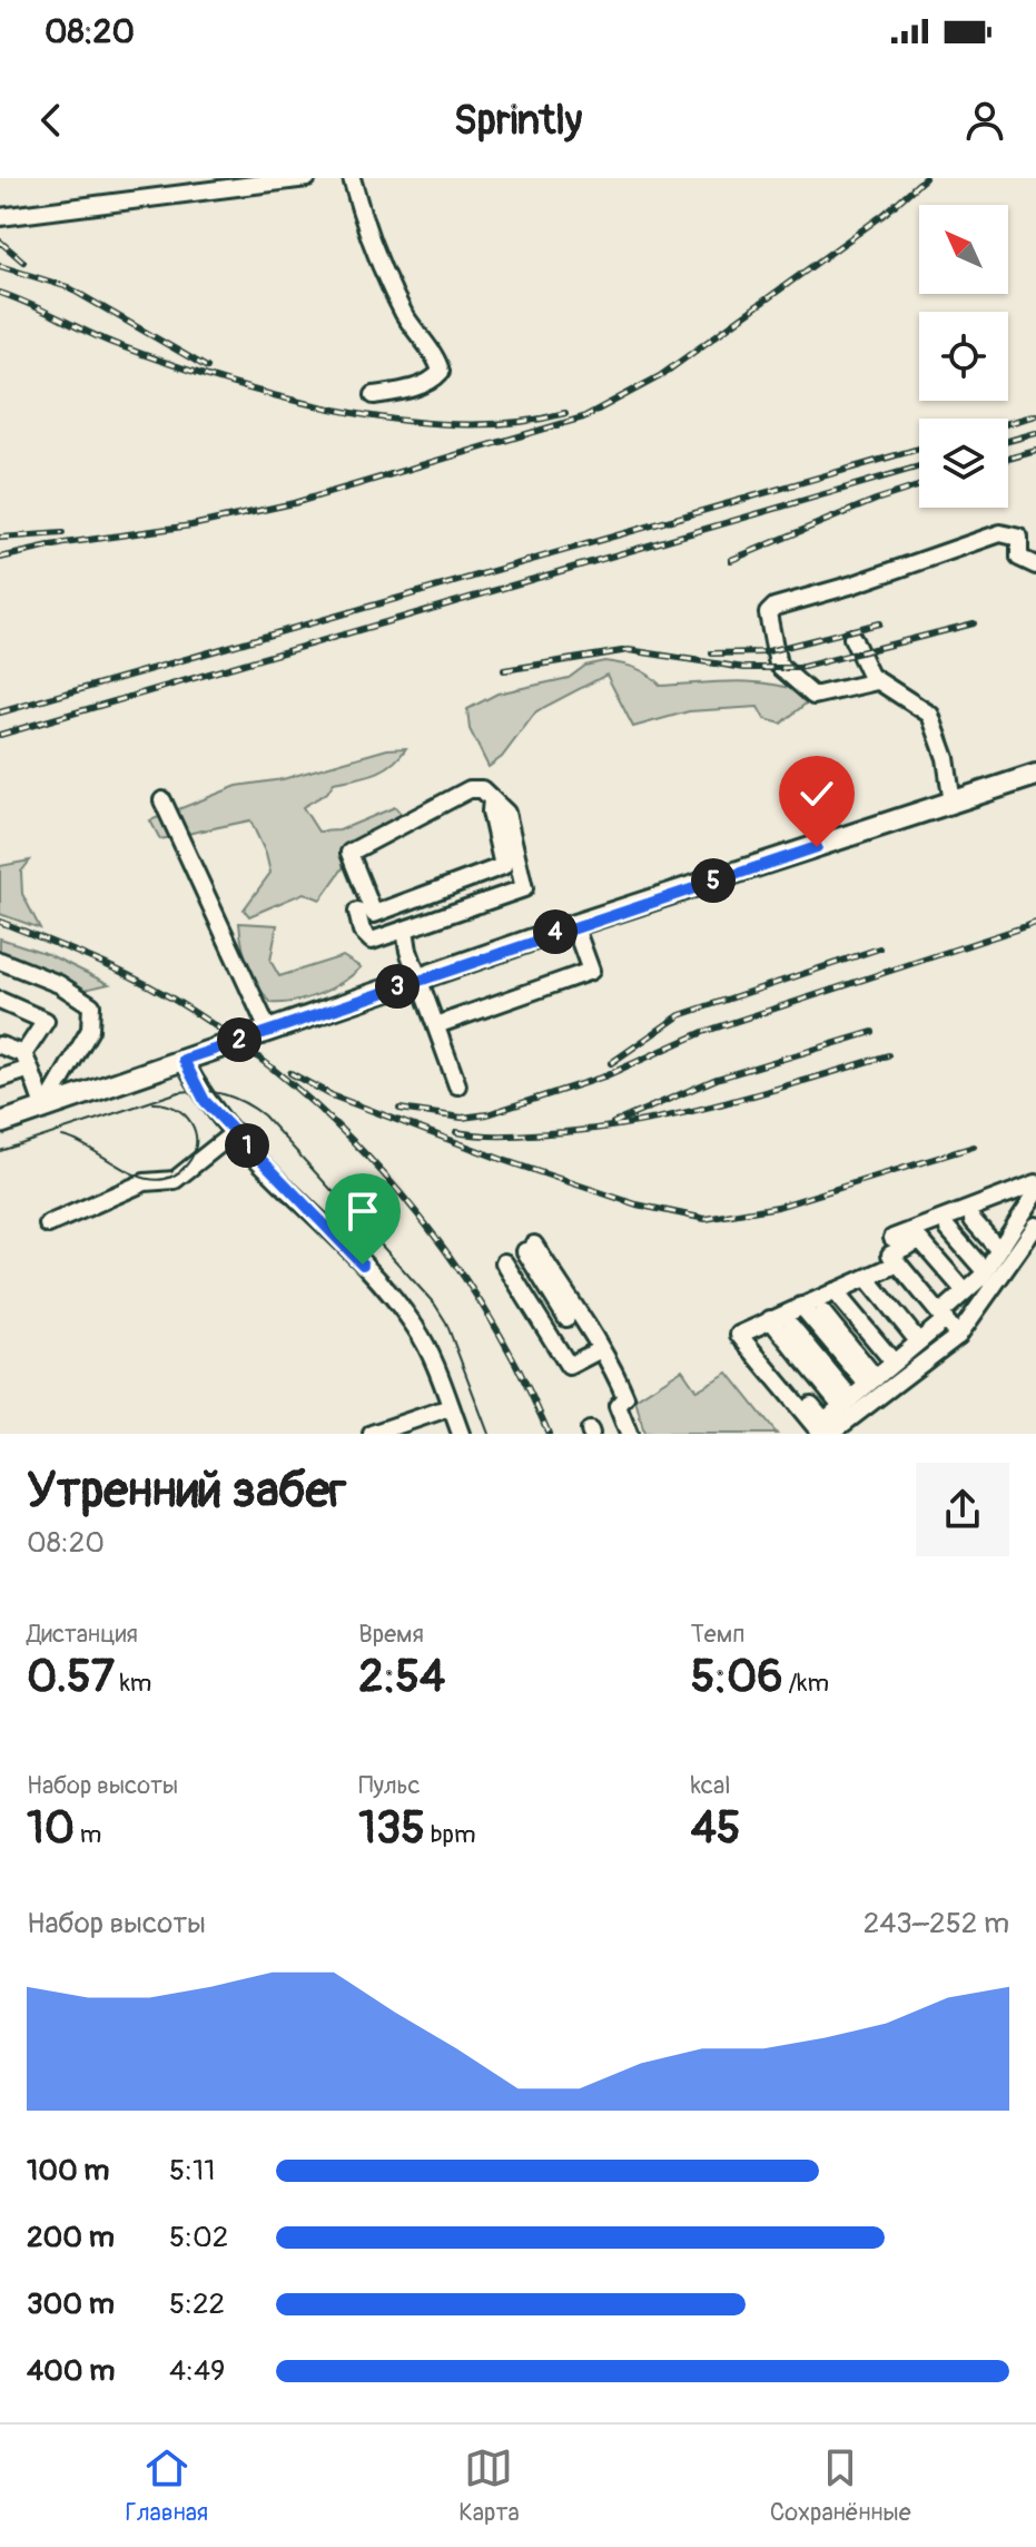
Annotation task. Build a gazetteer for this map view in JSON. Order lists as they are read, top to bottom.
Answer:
{
  "north": "top left",
  "page": {
    "status": "08:20",
    "header": "Sprintly",
    "pins": [
      "5",
      "4",
      "3",
      "2",
      "1"
    ],
    "heading": ["Утренний забег", "08:20"],
    "stats": [
      ["Дистанция", "0.57 km"],
      ["Время", "2:54"],
      ["Темп", "5:06 /km"],
      ["Набор высоты", "10 m"],
      ["Пульс", "135 bpm"],
      ["kcal", "45"]
    ],
    "chart": ["Набор высоты", "243–252 m"],
    "list": [
      {
        "name": "100 m",
        "note": "5:11"
      },
      {
        "name": "200 m",
        "note": "5:02"
      },
      {
        "name": "300 m",
        "note": "5:22"
      },
      {
        "name": "400 m",
        "note": "4:49"
      }
    ],
    "tabs": ["Главная", "Карта", "Сохранённые"]
  }
}
